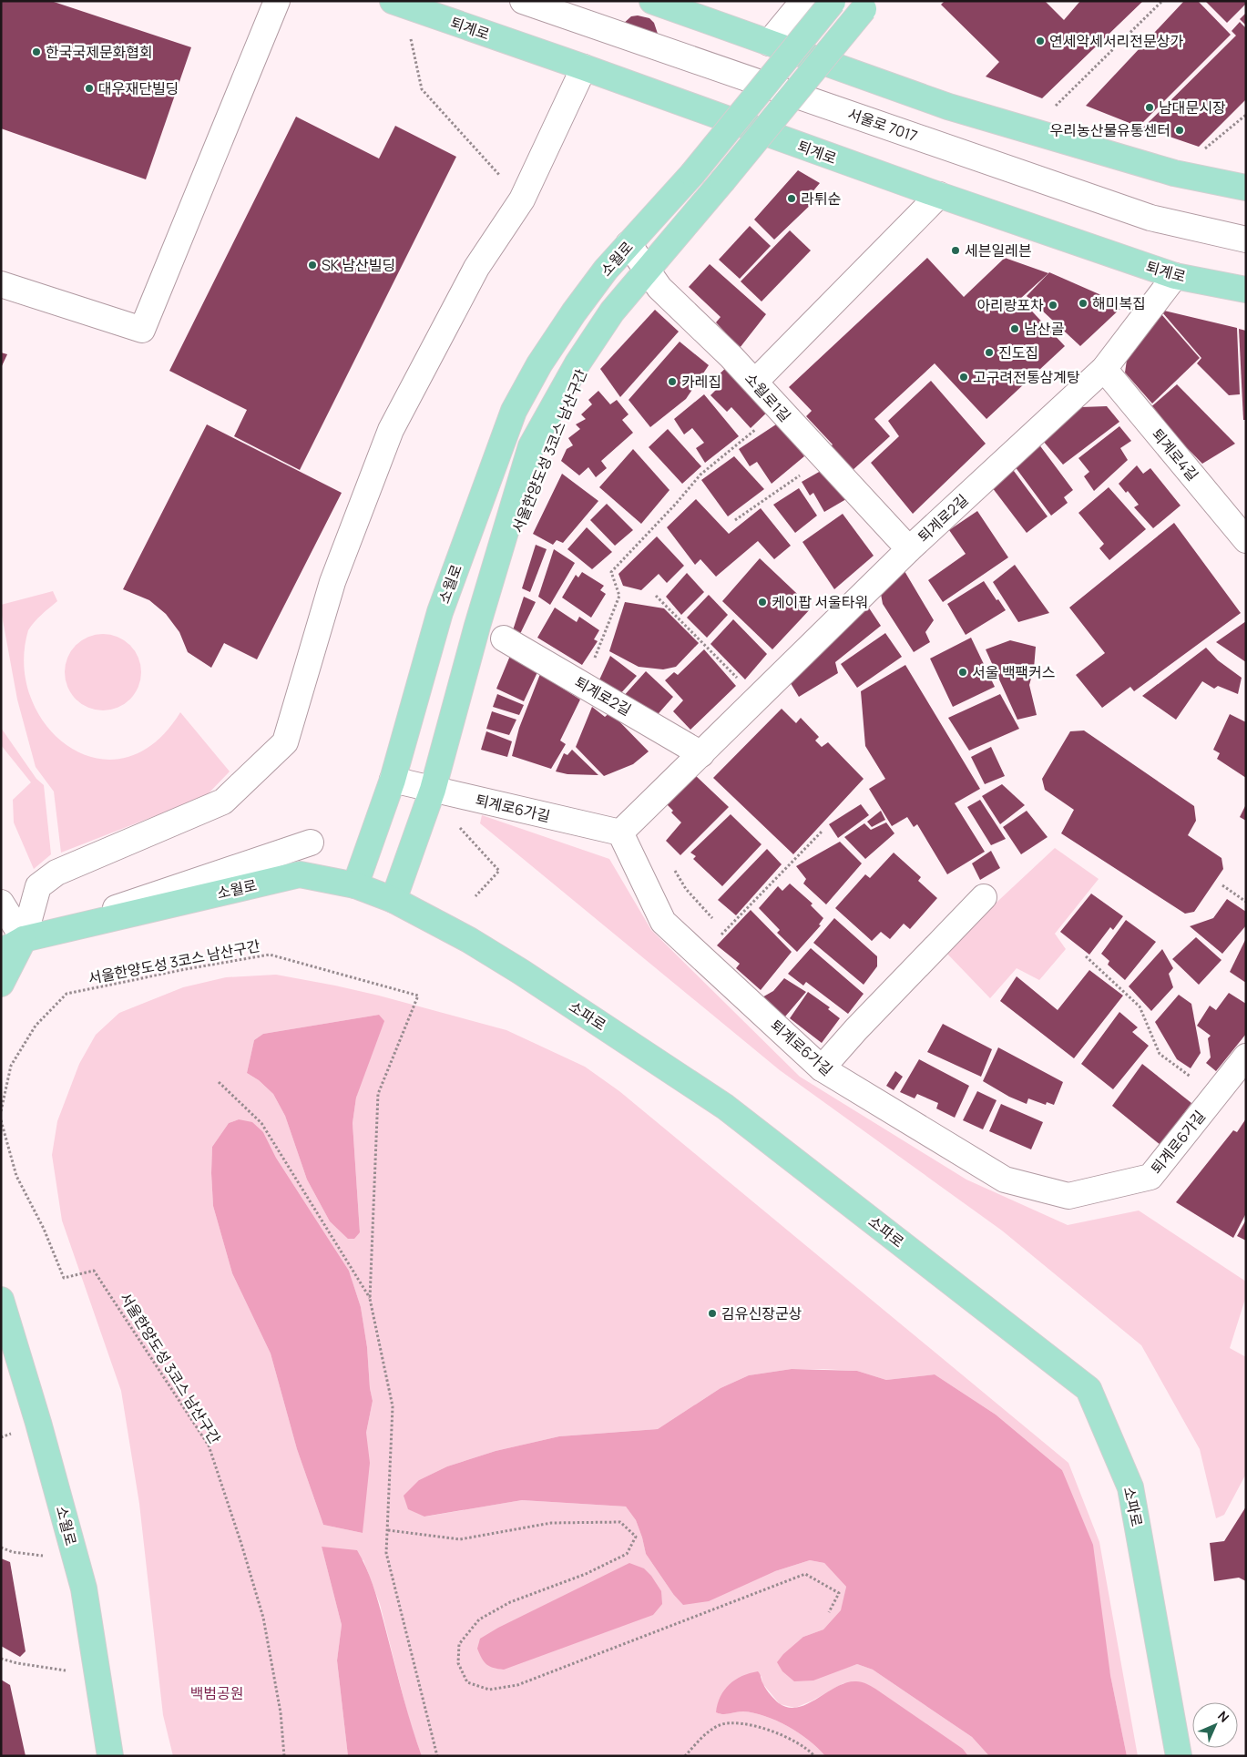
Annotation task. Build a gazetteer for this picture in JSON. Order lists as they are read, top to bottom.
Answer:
{
  "streets": {
    "main road": ["퇴계로", "소월로", "소파로"],
    "street": [
      "서울로 7017",
      "소월로1길",
      "퇴계로4길",
      "퇴계로2길",
      "퇴계로6가길"
    ],
    "path": ["서울한양도성 3코스 남산구간"]
  },
  "crossings": [
    ["퇴계로", "퇴계로2길"],
    ["소월로", "소월로1길"],
    ["소월로", "퇴계로6가길"],
    ["소월로", "소파로"],
    ["소월로1길", "퇴계로2길"],
    ["퇴계로4길", "퇴계로2길"],
    ["퇴계로2길", "퇴계로6가길"]
  ],
  "parks": ["백범공원"],
  "places": [
    "연세악세서리전문상가",
    "한국국제문화협회",
    "대우재단빌딩",
    "남대문시장",
    "우리농산물유통센터",
    "라튀순",
    "세븐일레븐",
    "SK 남산빌딩",
    "해미복집",
    "아리랑포차",
    "남산골",
    "진도집",
    "고구려전통삼계탕",
    "카레집",
    "케이팝 서울타워",
    "서울 백팩커스",
    "김유신장군상"
  ],
  "north": "top right"
}
